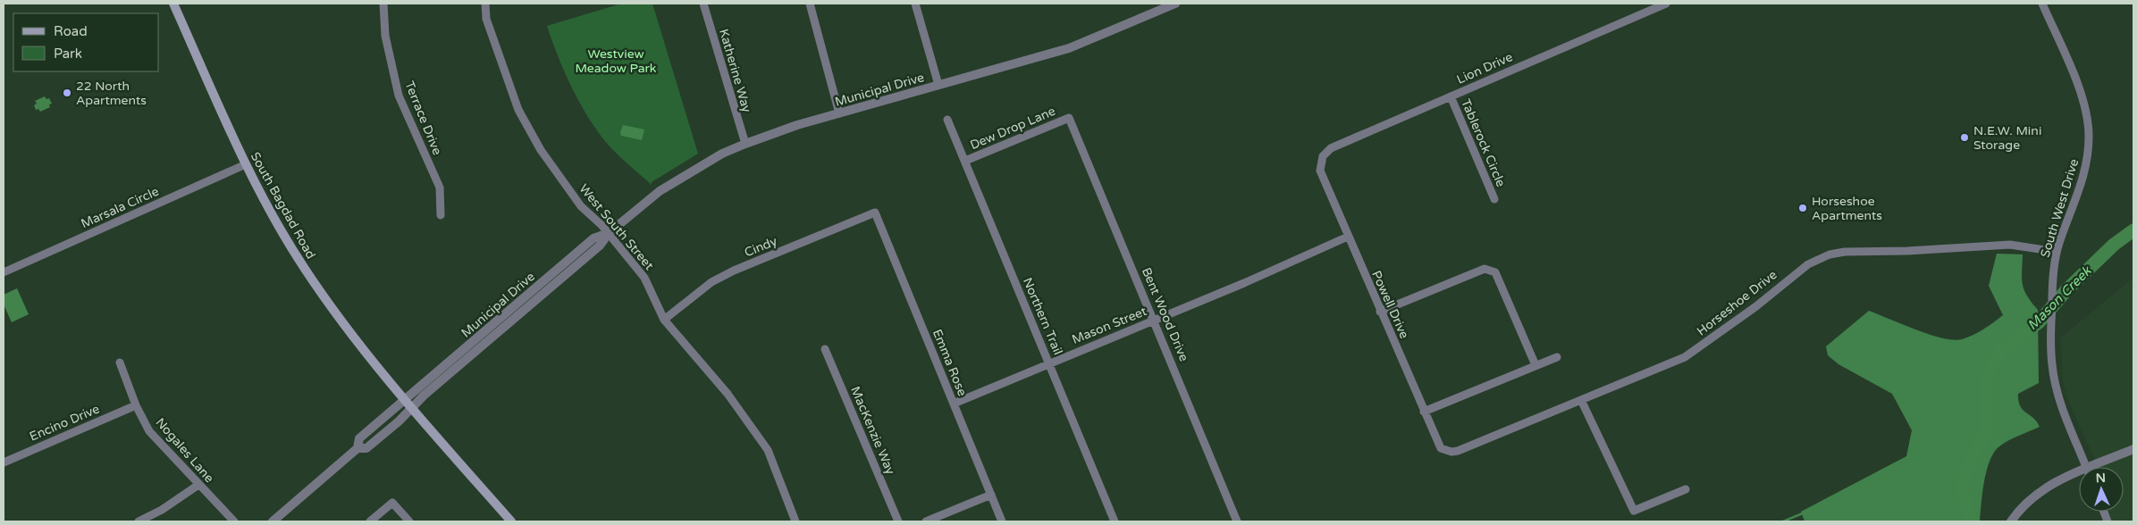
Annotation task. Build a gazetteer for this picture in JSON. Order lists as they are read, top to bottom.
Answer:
{
  "streets": {
    "main road": ["South Bagdad Road"],
    "street": [
      "Lion Drive",
      "Katherine Way",
      "Municipal Drive",
      "Terrace Drive",
      "Dew Drop Lane",
      "Tablerock Circle",
      "Marsala Circle",
      "South West Drive",
      "West South Street",
      "Cindy",
      "Horseshoe Drive",
      "Powell Drive",
      "Bent Wood Drive",
      "Northern Trail",
      "Mason Street",
      "Emma Rose",
      "Encino Drive",
      "MacKenzie Way",
      "Nogales Lane"
    ]
  },
  "crossings": [
    ["Lion Drive", "Tablerock Circle"],
    ["Lion Drive", "Powell Drive"],
    ["Katherine Way", "Municipal Drive"],
    ["Municipal Drive", "South Bagdad Road"],
    ["Municipal Drive", "West South Street"],
    ["Dew Drop Lane", "Bent Wood Drive"],
    ["Dew Drop Lane", "Northern Trail"],
    ["South Bagdad Road", "Marsala Circle"],
    ["South West Drive", "Horseshoe Drive"],
    ["West South Street", "Cindy"],
    ["Cindy", "Emma Rose"],
    ["Horseshoe Drive", "Powell Drive"],
    ["Powell Drive", "Mason Street"],
    ["Bent Wood Drive", "Mason Street"],
    ["Northern Trail", "Mason Street"],
    ["Mason Street", "Emma Rose"],
    ["Encino Drive", "Nogales Lane"]
  ],
  "water": ["Mason Creek"],
  "parks": ["Westview Meadow Park"],
  "places": ["22 North Apartments", "N.E.W. Mini Storage", "Horseshoe Apartments"],
  "legend": ["Road", "Park"],
  "north": "top"
}
